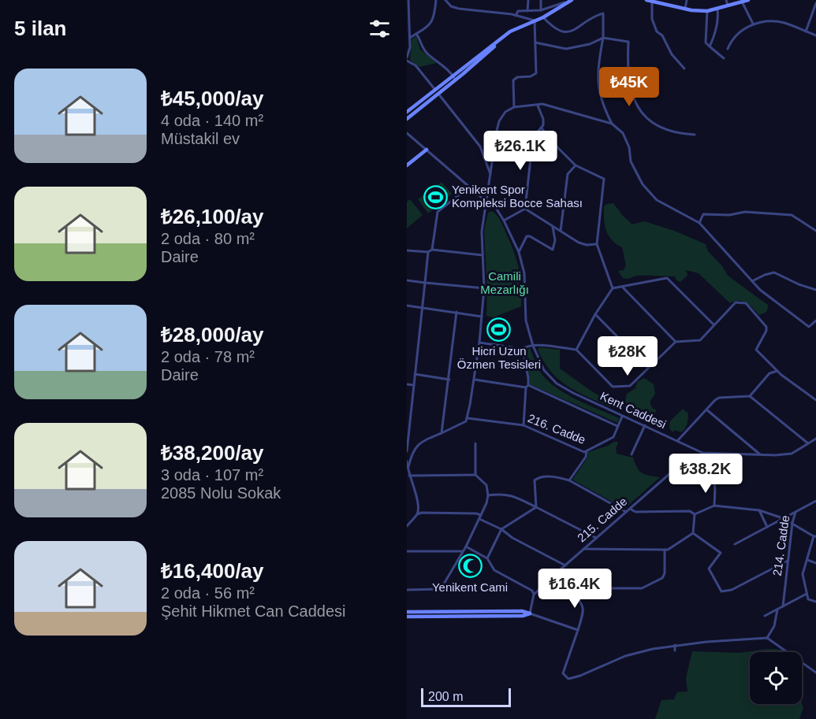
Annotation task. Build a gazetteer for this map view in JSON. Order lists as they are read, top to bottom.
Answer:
{
  "streets": {
    "street": [
      "Kent Caddesi",
      "216. Cadde",
      "215. Cadde",
      "214. Cadde"
    ]
  },
  "crossings": [
    ["Kent Caddesi", "216. Cadde"],
    ["Kent Caddesi", "215. Cadde"]
  ],
  "parks": ["Camili Mezarlığı"],
  "places": {
    "sports": ["Yenikent Spor Kompleksi Bocce Sahası", "Hicri Uzun Özmen Tesisleri"],
    "mosque": ["Yenikent Cami"]
  },
  "scale_bar": "200 m",
  "page": {
    "heading": "5 ilan",
    "list": [
      {
        "name": "₺45,000/ay",
        "note": "4 oda · 140 m² · Müstakil ev"
      },
      {
        "name": "₺26,100/ay",
        "note": "2 oda · 80 m² · Daire"
      },
      {
        "name": "₺28,000/ay",
        "note": "2 oda · 78 m² · Daire"
      },
      {
        "name": "₺38,200/ay",
        "note": "3 oda · 107 m² · 2085 Nolu Sokak"
      },
      {
        "name": "₺16,400/ay",
        "note": "2 oda · 56 m² · Şehit Hikmet Can Caddesi"
      }
    ],
    "price": [
      "₺45K",
      "₺26.1K",
      "₺28K",
      "₺38.2K",
      "₺16.4K"
    ],
    "scale": "200 m"
  }
}
